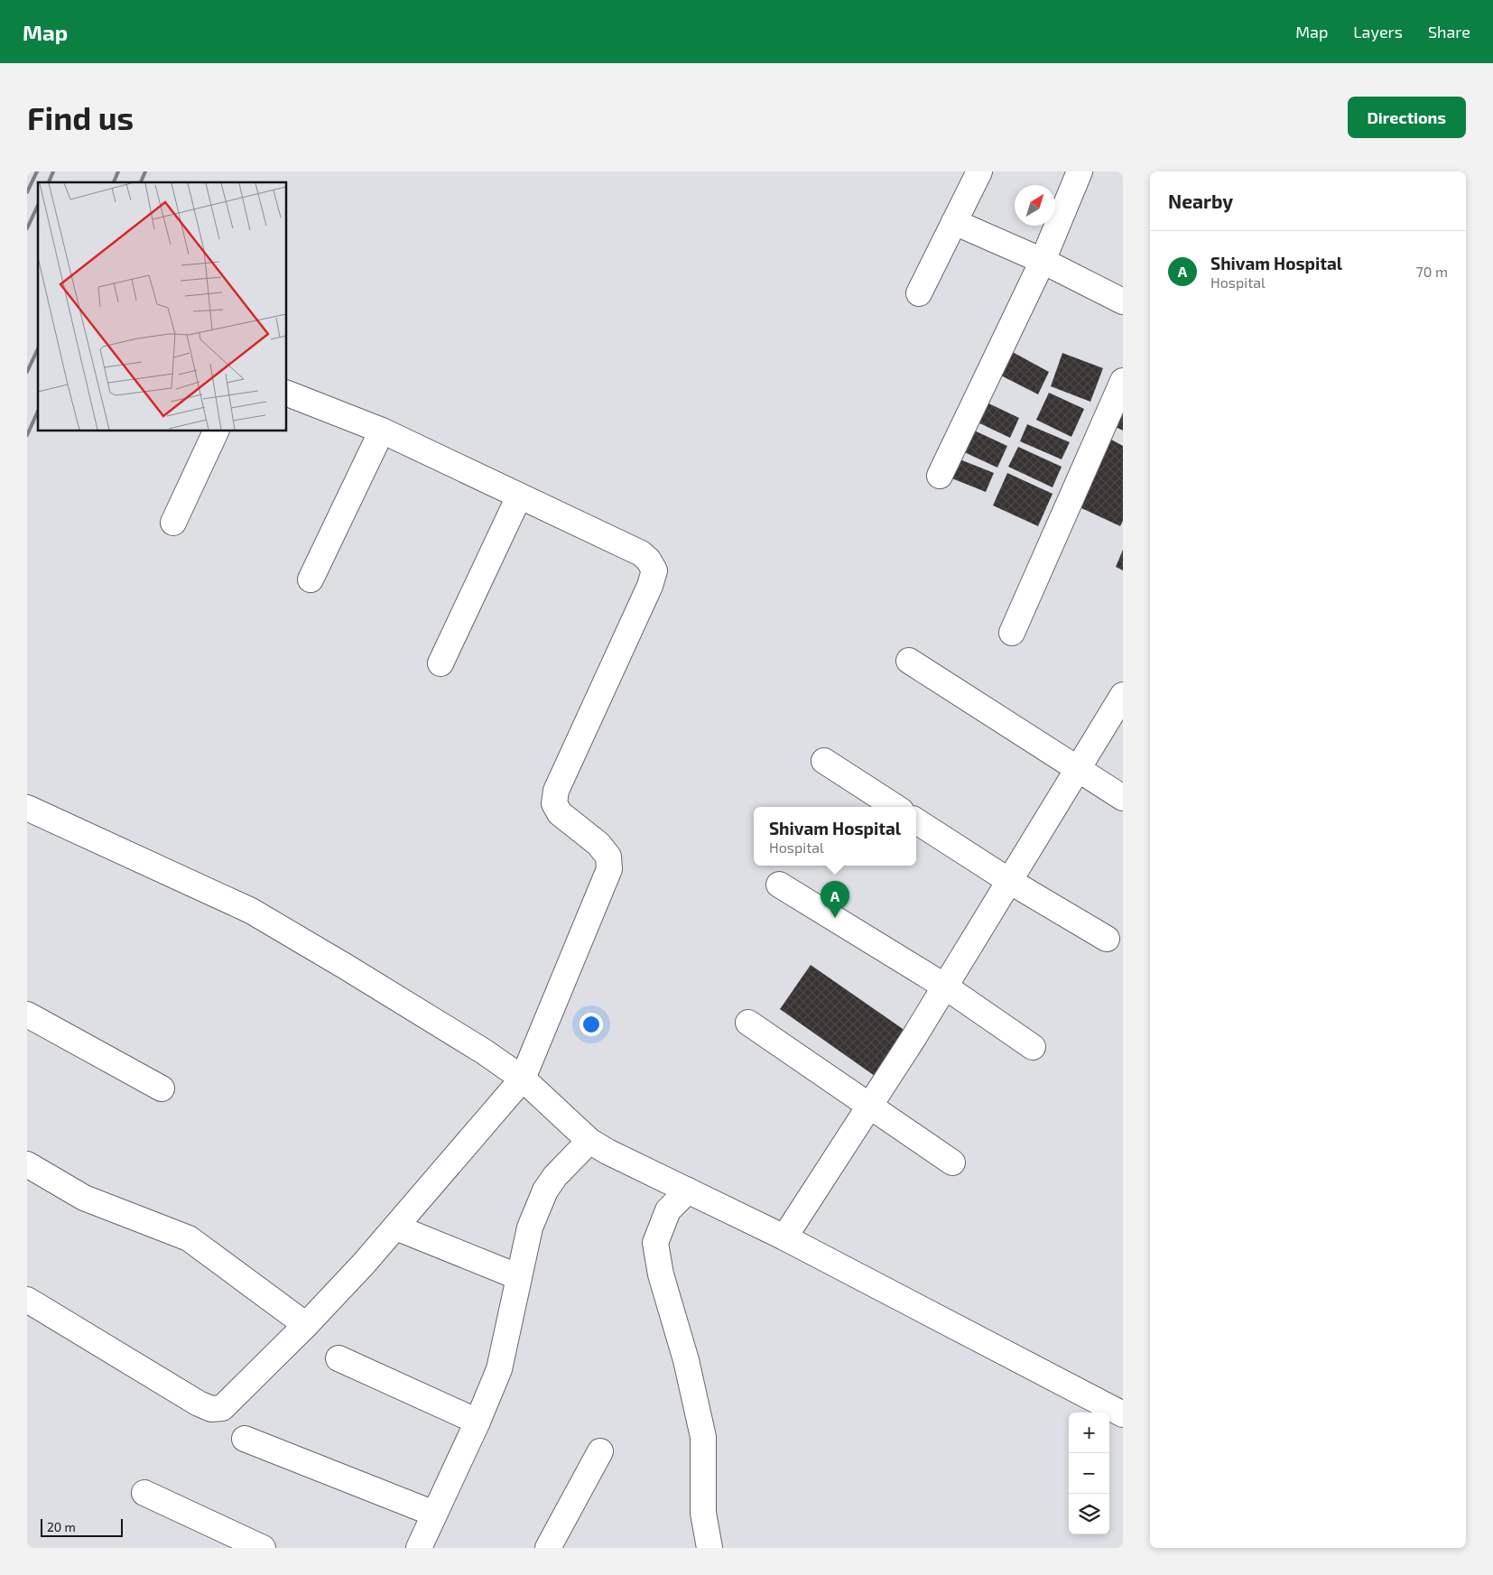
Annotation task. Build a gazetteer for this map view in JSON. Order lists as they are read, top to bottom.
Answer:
{
  "scale_bar": "20 m",
  "north": "top right",
  "page": {
    "header": "Map",
    "nav": ["Map", "Layers", "Share"],
    "buttons": "Directions",
    "title": "Find us",
    "heading": "Nearby",
    "list": [
      {
        "mark": "A",
        "name": "Shivam Hospital",
        "note": "Hospital",
        "value": "70 m"
      }
    ],
    "popup": ["Shivam Hospital", "Hospital"],
    "pins": "A",
    "map_buttons": ["+", "−"],
    "scale": "20 m"
  }
}
